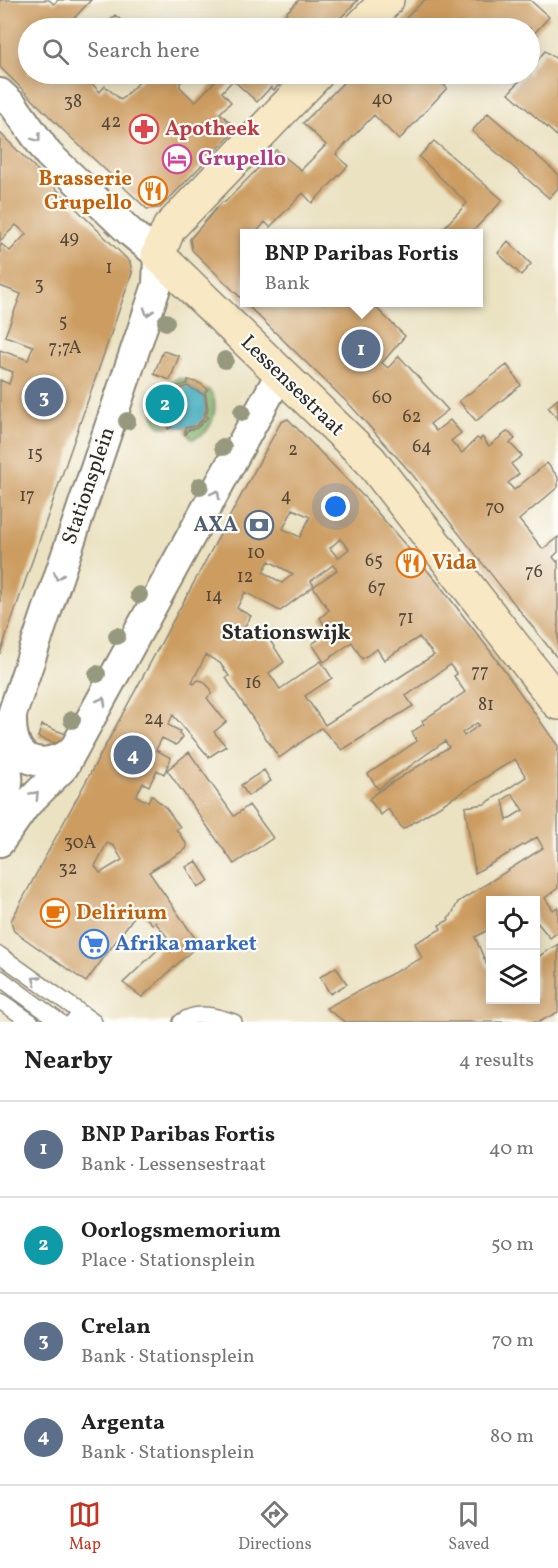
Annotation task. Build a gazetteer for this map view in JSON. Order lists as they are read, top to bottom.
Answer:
{
  "streets": {
    "main road": ["Lessensestraat"],
    "street": ["Stationsplein"]
  },
  "crossings": [
    ["Lessensestraat", "Stationsplein"]
  ],
  "districts": ["Stationswijk"],
  "places": {
    "pharmacy": ["Apotheek"],
    "hotel": ["Grupello"],
    "restaurant": ["Brasserie Grupello", "Vida"],
    "bank": ["AXA"],
    "cafe": ["Delirium"],
    "supermarket": ["Afrika market"]
  },
  "house_numbers": [
    "40",
    "38",
    "42",
    "49",
    "1",
    "3",
    "5",
    "7;7A",
    "60",
    "62",
    "64",
    "2",
    "15",
    "17",
    "4",
    "70",
    "10",
    "65",
    "76",
    "12",
    "67",
    "14",
    "71",
    "77",
    "16",
    "81",
    "24",
    "30A",
    "32"
  ],
  "page": {
    "search": "Search here",
    "popup": ["BNP Paribas Fortis", "Bank"],
    "pins": [
      "1",
      "3",
      "2",
      "4"
    ],
    "heading": ["Nearby", "4 results"],
    "list": [
      {
        "mark": "1",
        "name": "BNP Paribas Fortis",
        "note": "Bank · Lessensestraat",
        "value": "40 m"
      },
      {
        "mark": "2",
        "name": "Oorlogsmemorium",
        "note": "Place · Stationsplein",
        "value": "50 m"
      },
      {
        "mark": "3",
        "name": "Crelan",
        "note": "Bank · Stationsplein",
        "value": "70 m"
      },
      {
        "mark": "4",
        "name": "Argenta",
        "note": "Bank · Stationsplein",
        "value": "80 m"
      }
    ],
    "nav": ["Map", "Directions", "Saved"]
  }
}
